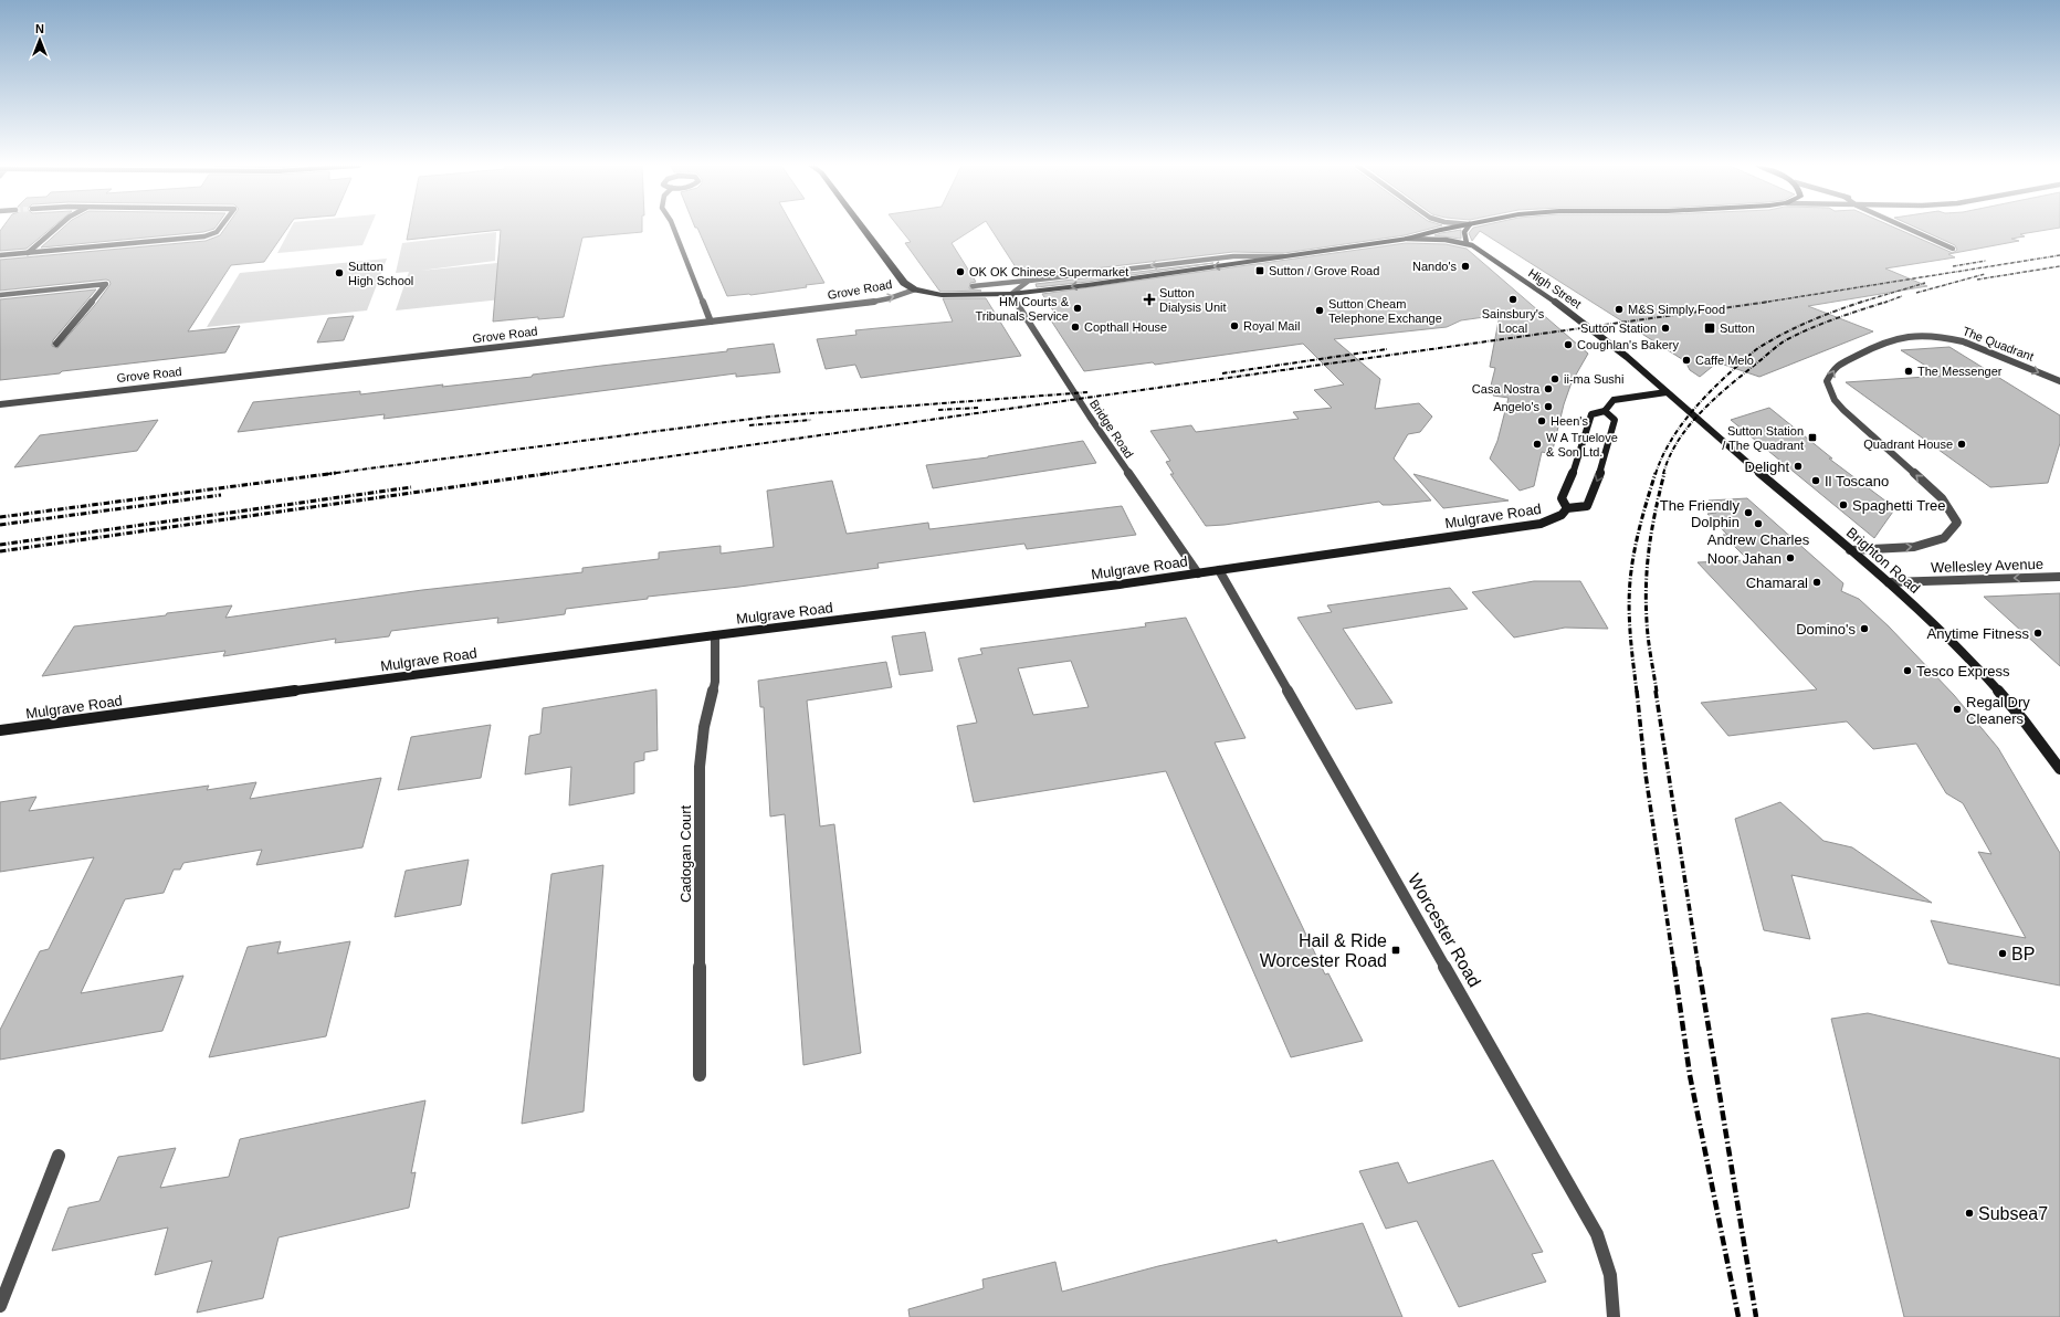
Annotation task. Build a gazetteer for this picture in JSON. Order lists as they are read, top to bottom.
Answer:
{
  "streets": {
    "highway": ["Grove Road"],
    "street": [
      "High Street",
      "The Quadrant",
      "Bridge Road",
      "Mulgrave Road",
      "Brighton Road",
      "Wellesley Avenue",
      "Cadogan Court",
      "Worcester Road"
    ]
  },
  "crossings": [
    ["High Street", "Grove Road"],
    ["High Street", "Brighton Road"],
    ["Grove Road", "Bridge Road"],
    ["The Quadrant", "Brighton Road"],
    ["Bridge Road", "Mulgrave Road"],
    ["Mulgrave Road", "Cadogan Court"],
    ["Mulgrave Road", "Worcester Road"],
    ["Brighton Road", "Wellesley Avenue"]
  ],
  "one_way": ["Wellesley Avenue"],
  "places": {
    "other": [
      "Nando's",
      "OK OK Chinese Supermarket",
      "Sutton High School",
      "Sainsbury's Local",
      "HM Courts & Tribunals Service",
      "M&S Simply Food",
      "Sutton Cheam Telephone Exchange",
      "Royal Mail",
      "Copthall House",
      "Sutton Station",
      "Coughlan's Bakery",
      "Caffe Melo",
      "The Messenger",
      "ii-ma Sushi",
      "Casa Nostra",
      "Angelo's",
      "Heen's",
      "W A Truelove & Son Ltd.",
      "Quadrant House",
      "Delight",
      "Il Toscano",
      "Spaghetti Tree",
      "The Friendly Dolphin",
      "Andrew Charles",
      "Noor Jahan",
      "Chamaral",
      "Domino's",
      "Anytime Fitness",
      "Tesco Express",
      "Regal Dry Cleaners",
      "BP",
      "Subsea7"
    ],
    "transit": [
      "Sutton / Grove Road",
      "Sutton",
      "Sutton Station / The Quadrant",
      "Hail & Ride Worcester Road"
    ],
    "health": ["Sutton Dialysis Unit"]
  },
  "north": "top"
}
